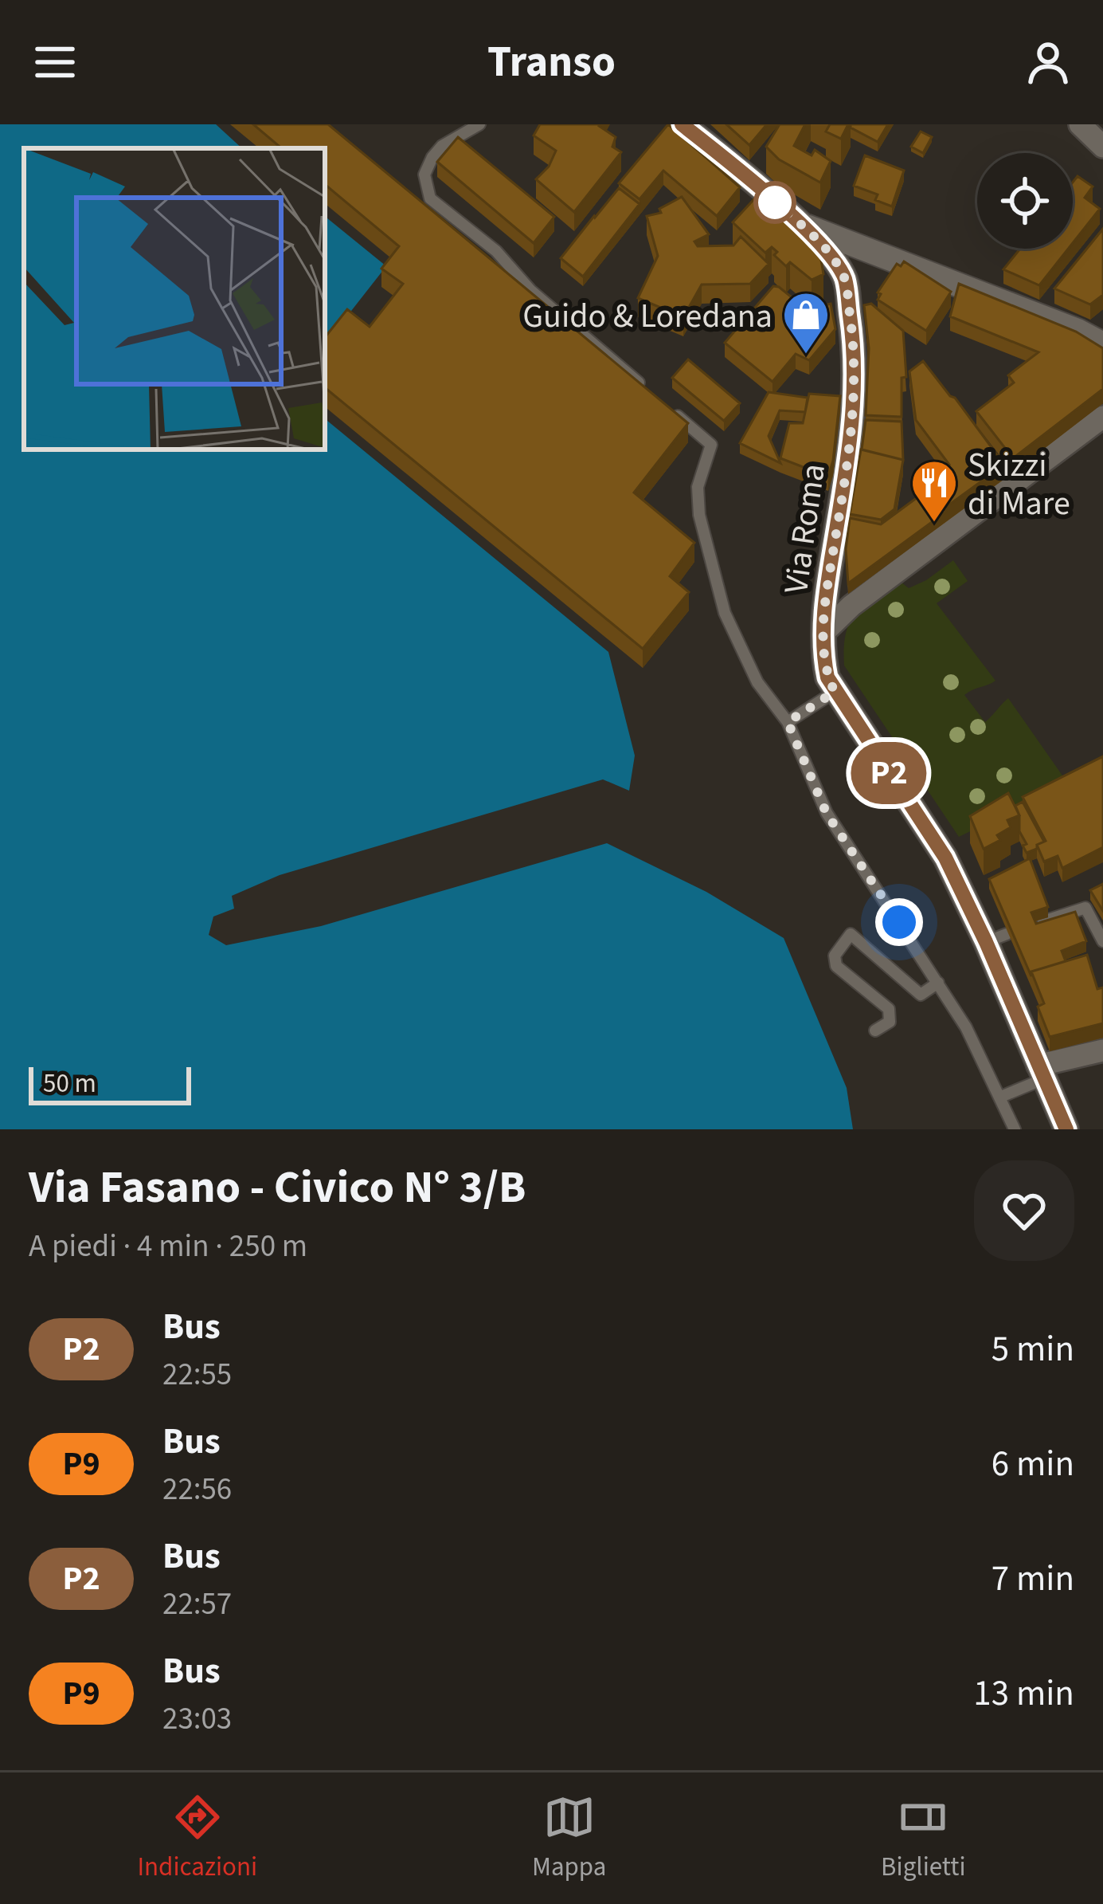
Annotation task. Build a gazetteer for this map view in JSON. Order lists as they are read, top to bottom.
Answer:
{
  "streets": {
    "street": ["Via Roma"]
  },
  "places": {
    "shop": ["Guido & Loredana"],
    "restaurant": ["Skizzi di Mare"]
  },
  "lines": ["bus line P2"],
  "scale_bar": "50 m",
  "page": {
    "header": "Transo",
    "on_map": "P2",
    "scale": "50 m",
    "heading": ["Via Fasano - Civico N° 3/B", "A piedi · 4 min · 250 m"],
    "list": [
      {
        "mark": "P2",
        "name": "Bus",
        "note": "22:55",
        "value": "5 min"
      },
      {
        "mark": "P9",
        "name": "Bus",
        "note": "22:56",
        "value": "6 min"
      },
      {
        "mark": "P2",
        "name": "Bus",
        "note": "22:57",
        "value": "7 min"
      },
      {
        "mark": "P9",
        "name": "Bus",
        "note": "23:03",
        "value": "13 min"
      }
    ],
    "tabs": ["Indicazioni", "Mappa", "Biglietti"]
  }
}
